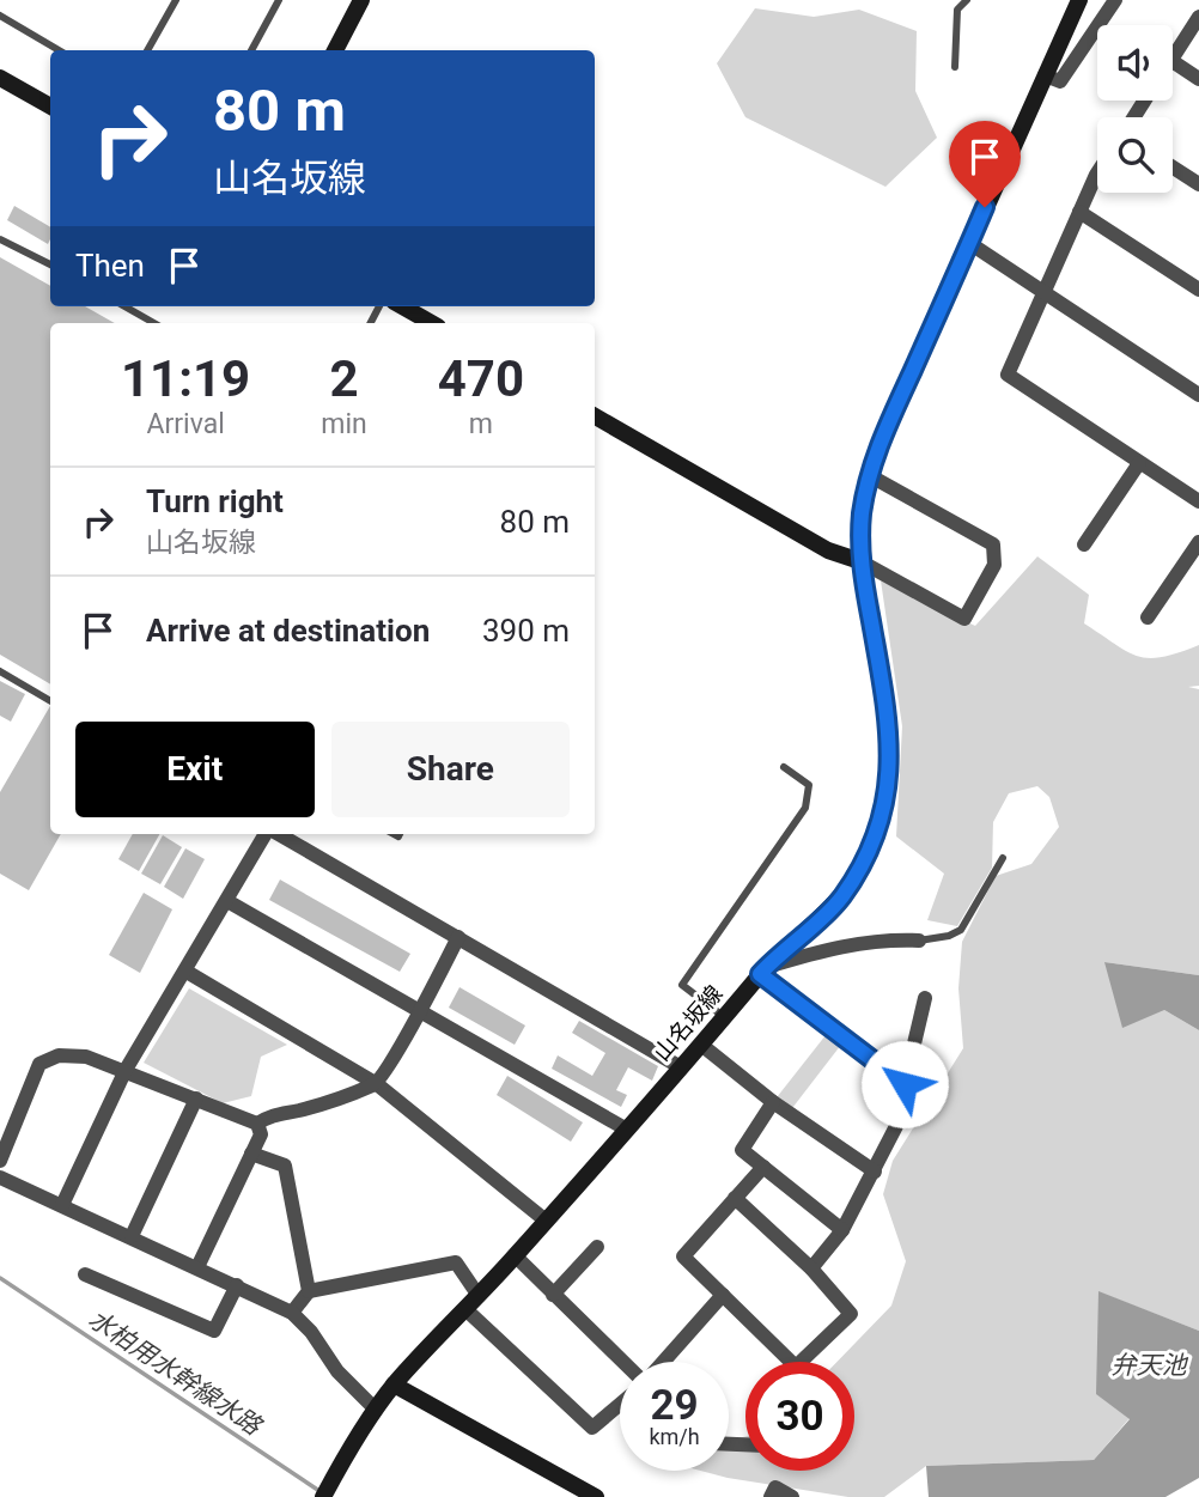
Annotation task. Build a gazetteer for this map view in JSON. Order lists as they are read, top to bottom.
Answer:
{
  "streets": {
    "main road": ["山名坂線"]
  },
  "water": ["弁天池", "水柏用水幹線水路"],
  "page": {
    "turn": ["80 m", "山名坂線"],
    "then": "Then",
    "eta": [
      "11:19",
      "Arrival",
      "2",
      "min",
      "470",
      "m"
    ],
    "list": [
      {
        "name": "Turn right",
        "note": "山名坂線",
        "value": "80 m"
      },
      {
        "name": "Arrive at destination",
        "value": "390 m"
      }
    ],
    "buttons": ["Exit", "Share"],
    "speed": "29 km/h",
    "limit": "30"
  }
}
